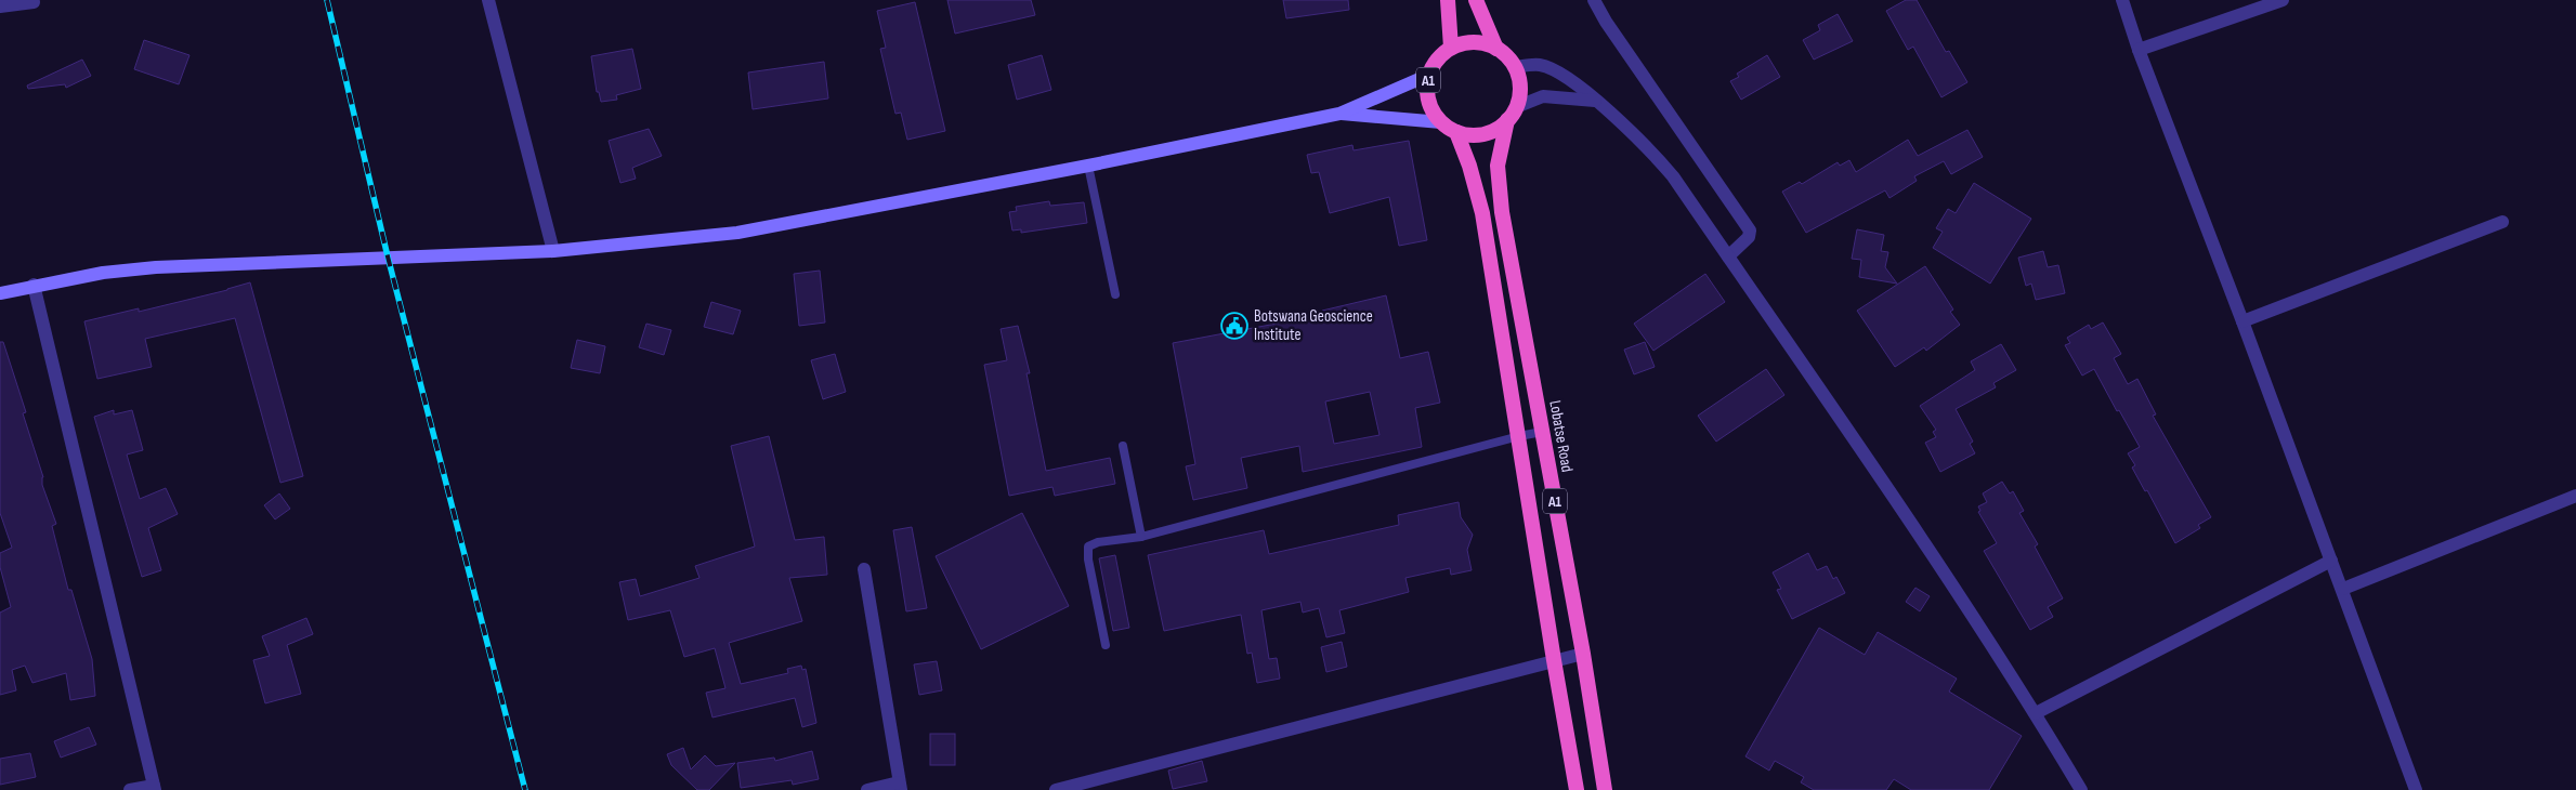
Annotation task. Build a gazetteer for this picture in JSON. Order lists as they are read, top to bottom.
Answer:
{
  "streets": {
    "highway": ["A1", "Lobatse Road"]
  },
  "crossings": [
    ["A1", "Lobatse Road"]
  ],
  "places": {
    "public building": ["Botswana Geoscience Institute"]
  }
}
